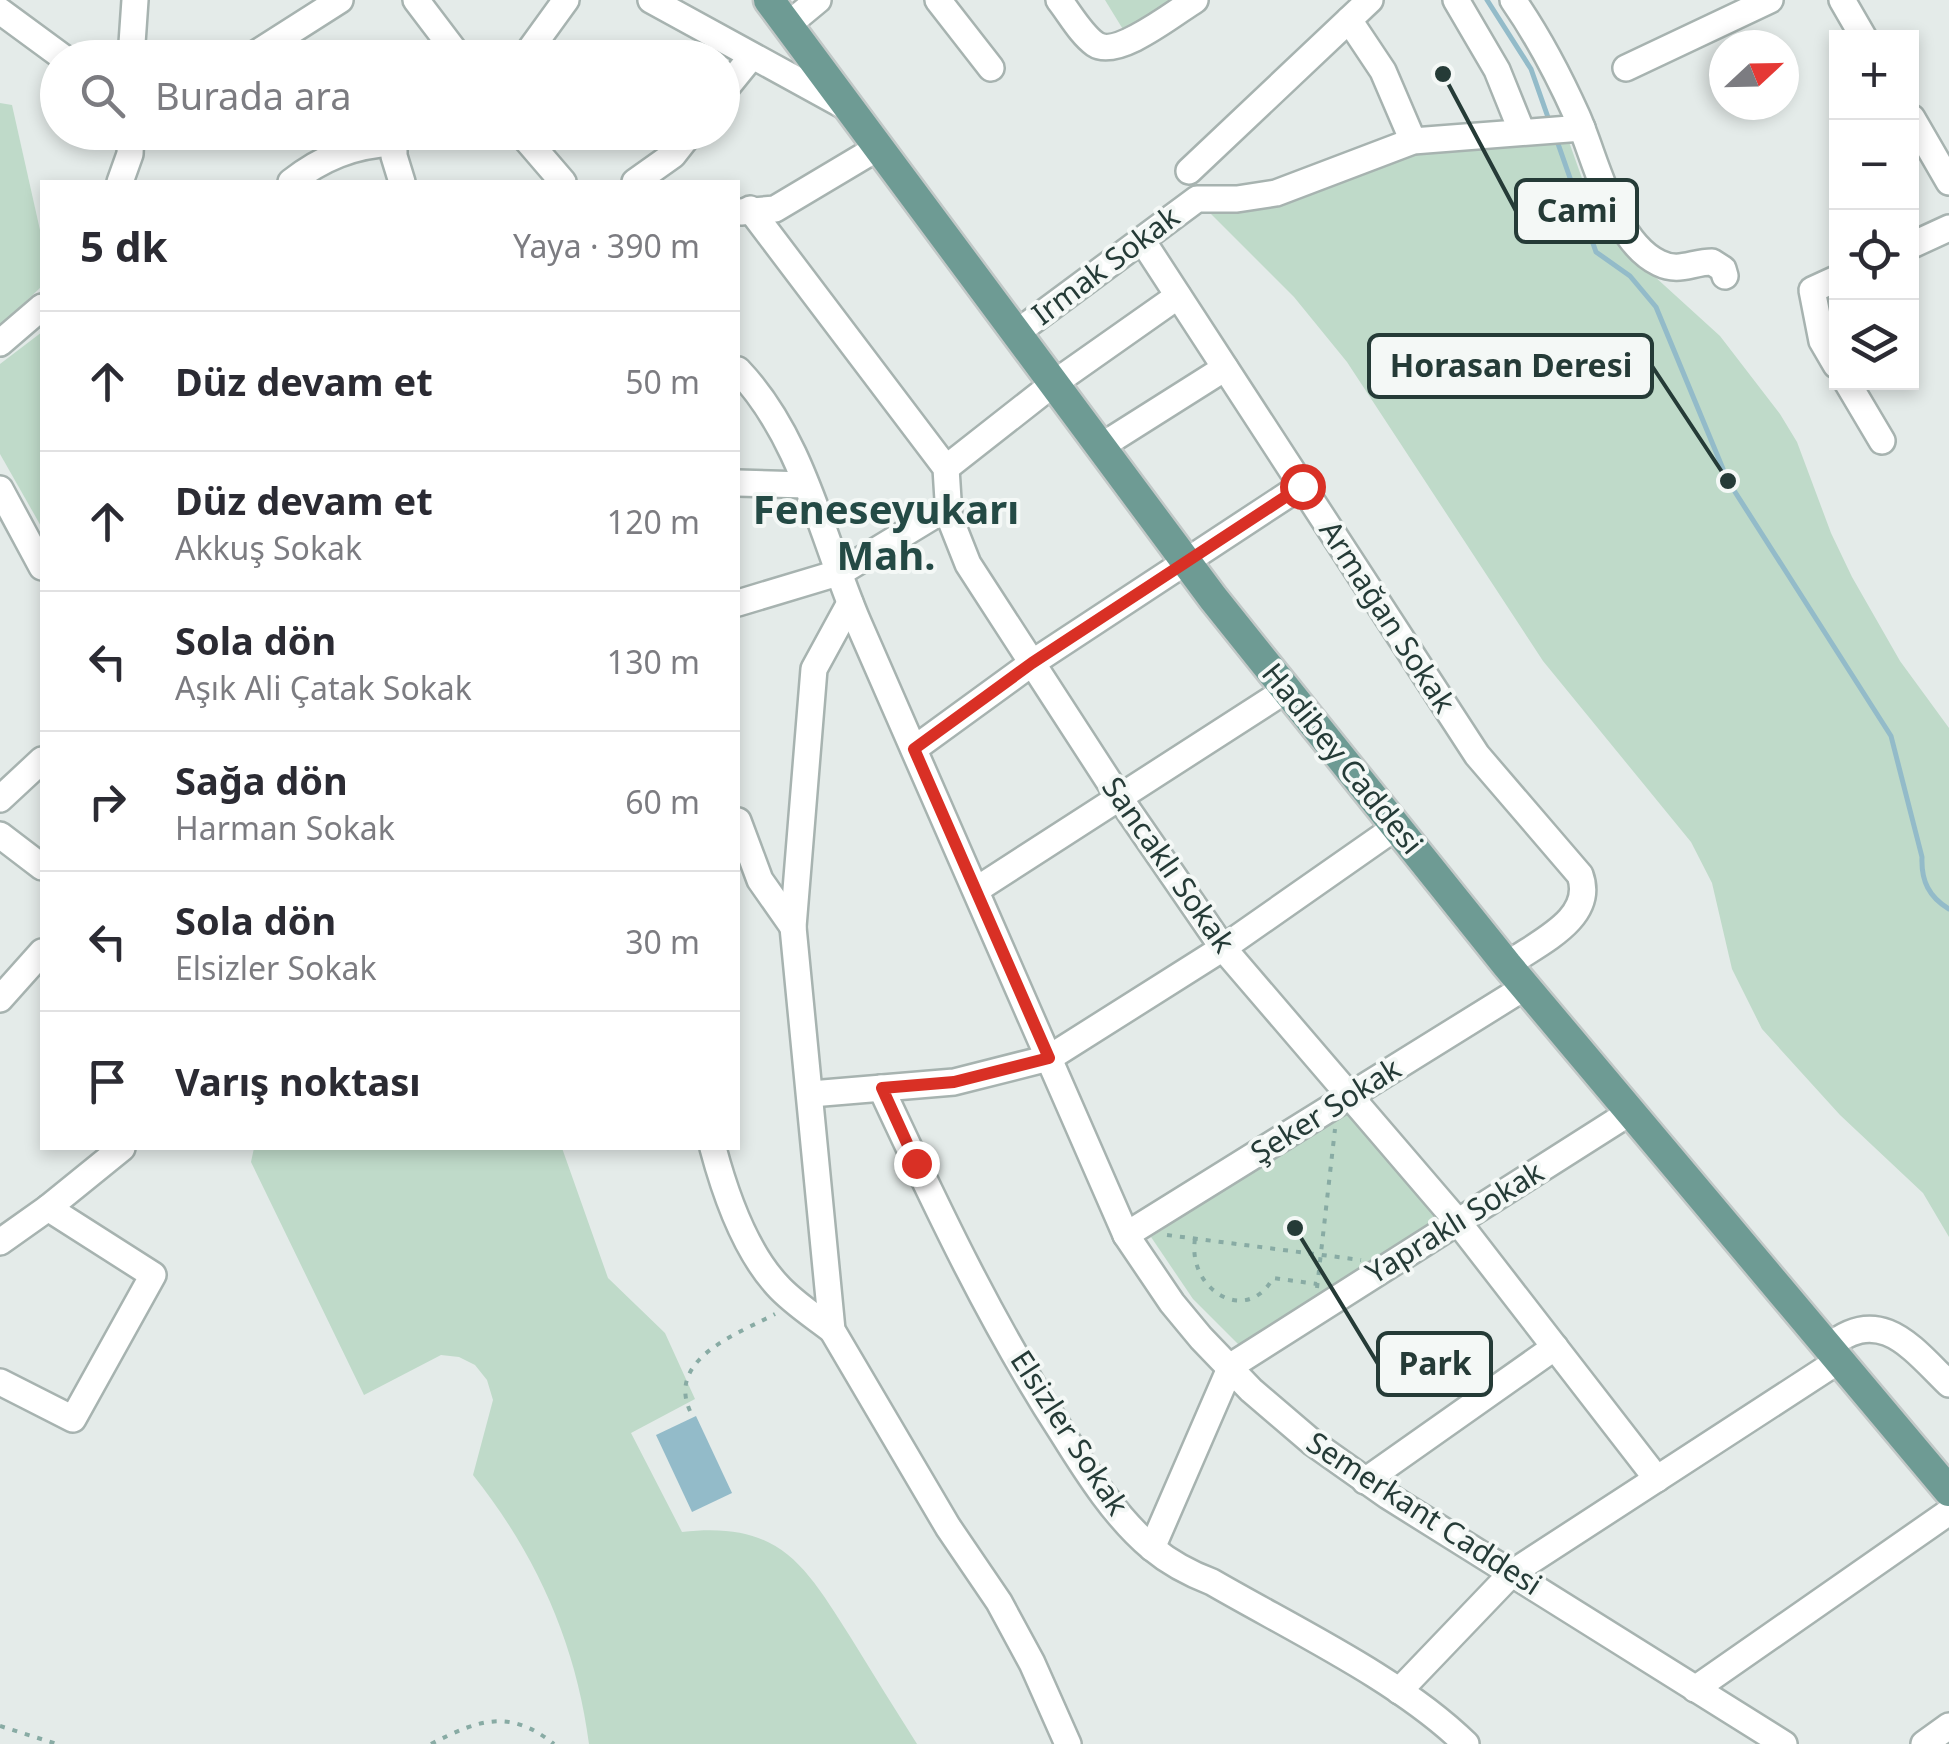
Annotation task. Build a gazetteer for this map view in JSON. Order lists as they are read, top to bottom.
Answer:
{
  "streets": {
    "main road": ["Hadibey Caddesi"],
    "street": [
      "Irmak Sokak",
      "Armağan Sokak",
      "Sancaklı Sokak",
      "Şeker Sokak",
      "Yapraklı Sokak",
      "Elsizler Sokak",
      "Semerkant Caddesi"
    ]
  },
  "crossings": [
    ["Irmak Sokak", "Armağan Sokak"],
    ["Irmak Sokak", "Hadibey Caddesi"],
    ["Armağan Sokak", "Hadibey Caddesi"],
    ["Armağan Sokak", "Şeker Sokak"],
    ["Hadibey Caddesi", "Şeker Sokak"],
    ["Hadibey Caddesi", "Yapraklı Sokak"],
    ["Sancaklı Sokak", "Şeker Sokak"],
    ["Sancaklı Sokak", "Yapraklı Sokak"],
    ["Şeker Sokak", "Semerkant Caddesi"],
    ["Yapraklı Sokak", "Semerkant Caddesi"]
  ],
  "districts": ["Feneseyukarı Mah."],
  "places": ["Cami", "Horasan Deresi", "Park"],
  "north": "right",
  "page": {
    "map_buttons": ["+", "−"],
    "search": "Burada ara",
    "heading": ["5 dk", "Yaya · 390 m"],
    "list": [
      ["Düz devam et", "50 m"],
      ["Düz devam et", "Akkuş Sokak", "120 m"],
      ["Sola dön", "Aşık Ali Çatak Sokak", "130 m"],
      ["Sağa dön", "Harman Sokak", "60 m"],
      ["Sola dön", "Elsizler Sokak", "30 m"],
      "Varış noktası"
    ]
  }
}
